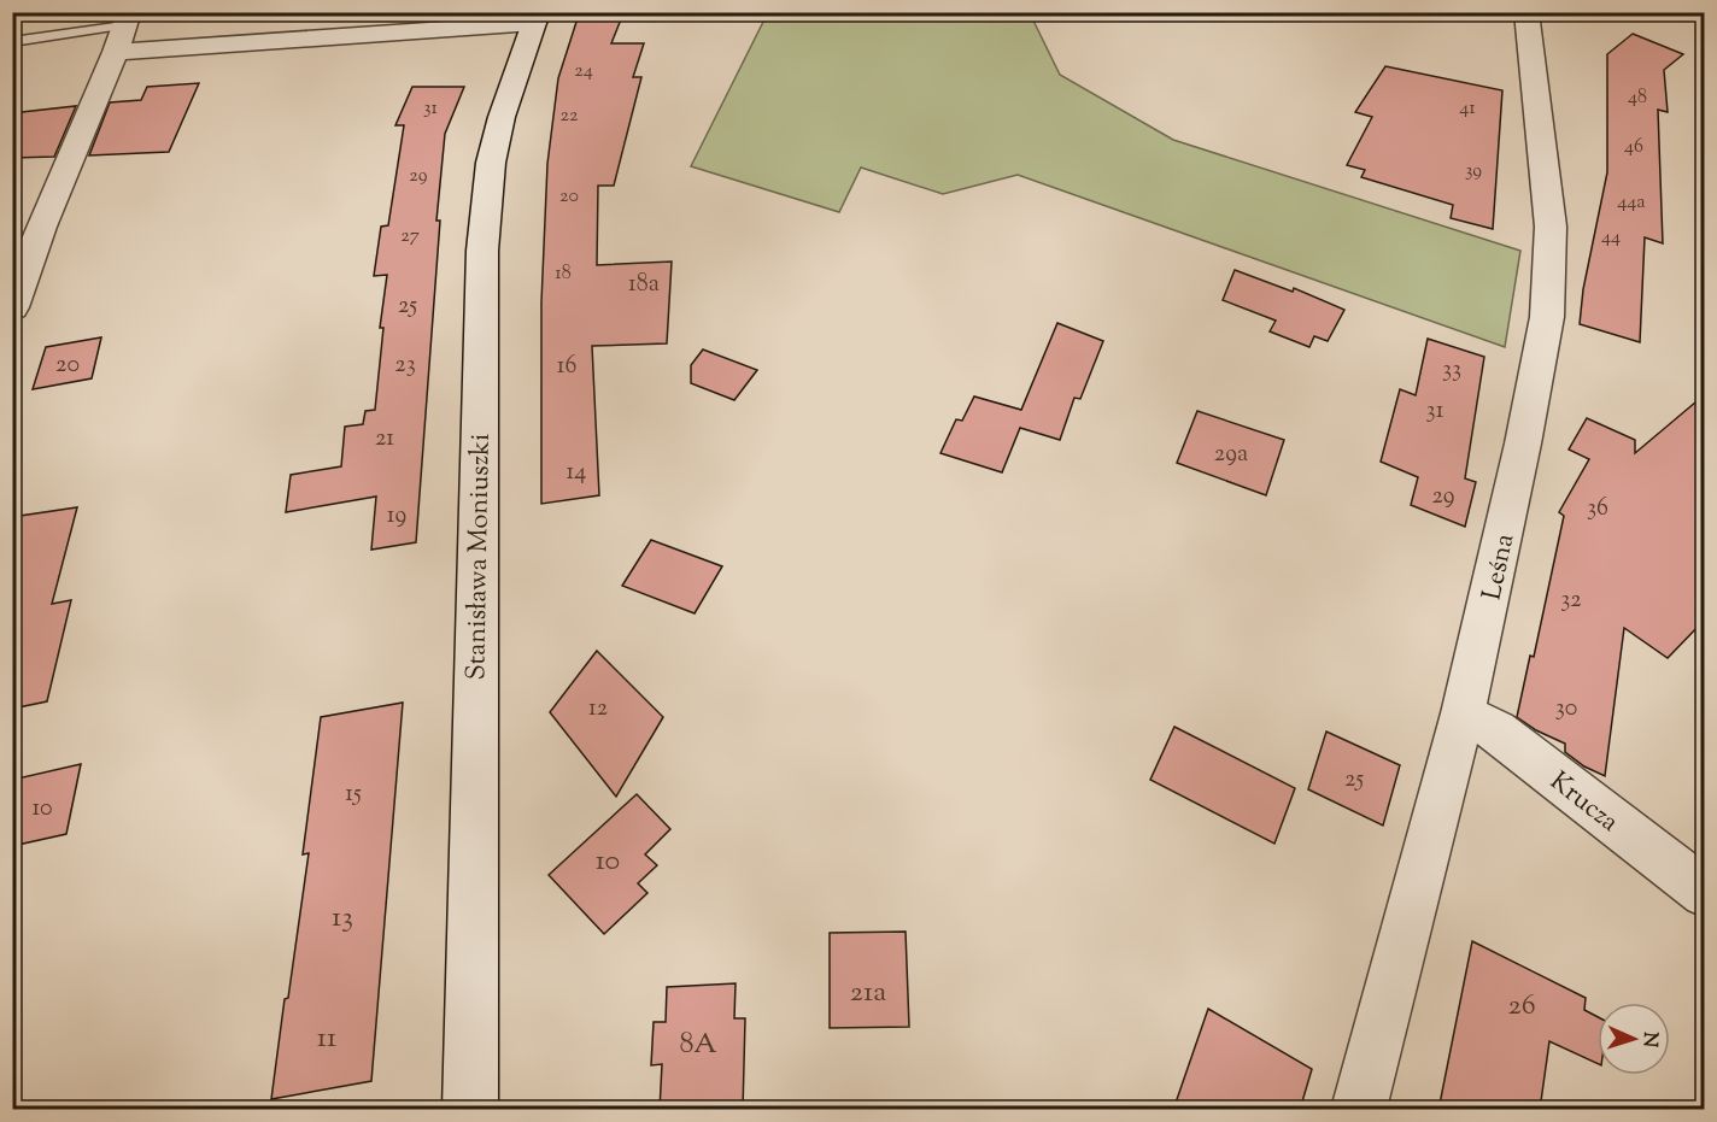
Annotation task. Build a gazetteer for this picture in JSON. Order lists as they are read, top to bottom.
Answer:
{
  "streets": {
    "street": ["Stanisława Moniuszki", "Leśna", "Krucza"]
  },
  "crossings": [
    ["Leśna", "Krucza"]
  ],
  "house_numbers": [
    "24",
    "48",
    "31",
    "41",
    "22",
    "46",
    "39",
    "29",
    "20",
    "44a",
    "27",
    "44",
    "18",
    "18a",
    "25",
    "20",
    "23",
    "16",
    "33",
    "31",
    "21",
    "29a",
    "14",
    "29",
    "36",
    "19",
    "32",
    "12",
    "30",
    "25",
    "15",
    "10",
    "10",
    "13",
    "21a",
    "26",
    "11",
    "8A"
  ],
  "north": "right"
}
